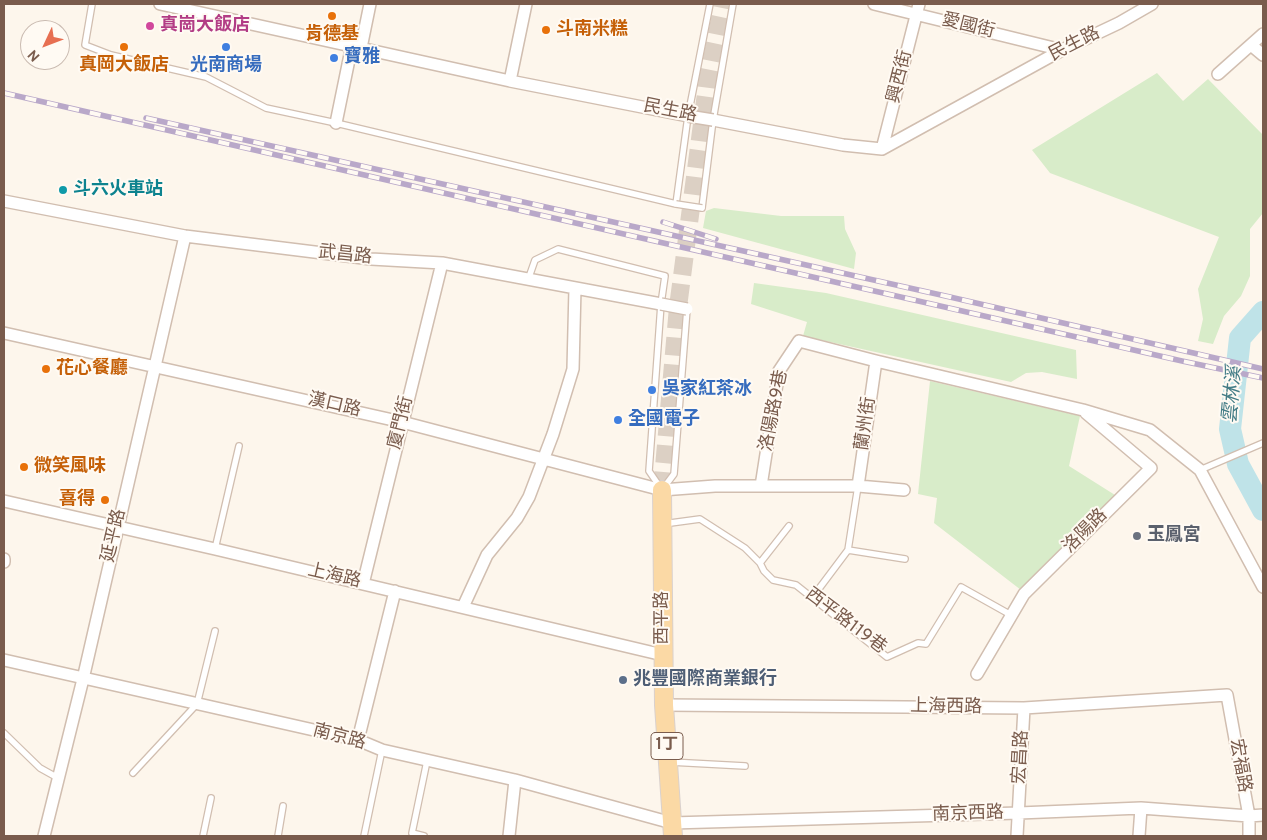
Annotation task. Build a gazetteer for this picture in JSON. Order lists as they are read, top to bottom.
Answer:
{
  "streets": {
    "main road": ["西平路", "1丁"],
    "street": [
      "愛國街",
      "民生路",
      "興西街",
      "武昌路",
      "漢口路",
      "洛陽路9巷",
      "廈門街",
      "蘭州街",
      "洛陽路",
      "延平路",
      "上海路",
      "上海西路",
      "南京路",
      "宏昌路",
      "宏福路",
      "南京西路"
    ],
    "lane": ["西平路119巷"]
  },
  "crossings": [
    ["愛國街", "民生路"],
    ["愛國街", "興西街"],
    ["民生路", "興西街"],
    ["武昌路", "廈門街"],
    ["武昌路", "延平路"],
    ["漢口路", "廈門街"],
    ["漢口路", "延平路"],
    ["漢口路", "西平路"],
    ["洛陽路9巷", "洛陽路"],
    ["廈門街", "上海路"],
    ["蘭州街", "洛陽路"],
    ["洛陽路", "西平路119巷"],
    ["延平路", "上海路"],
    ["延平路", "南京路"],
    ["上海路", "西平路"],
    ["西平路", "西平路119巷"],
    ["西平路", "上海西路"],
    ["西平路", "南京路"],
    ["西平路", "南京西路"],
    ["上海西路", "宏昌路"],
    ["上海西路", "宏福路"],
    ["南京路", "南京西路"],
    ["宏昌路", "南京西路"],
    ["宏福路", "南京西路"]
  ],
  "water": ["雲林溪"],
  "places": [
    "肯德基",
    "真崗大飯店",
    "斗南米糕",
    "真岡大飯店",
    "光南商場",
    "寶雅",
    "斗六火車站",
    "花心餐廳",
    "吳家紅茶冰",
    "全國電子",
    "微笑風味",
    "喜得",
    "玉鳳宮",
    "兆豐國際商業銀行"
  ],
  "north": "bottom left"
}
